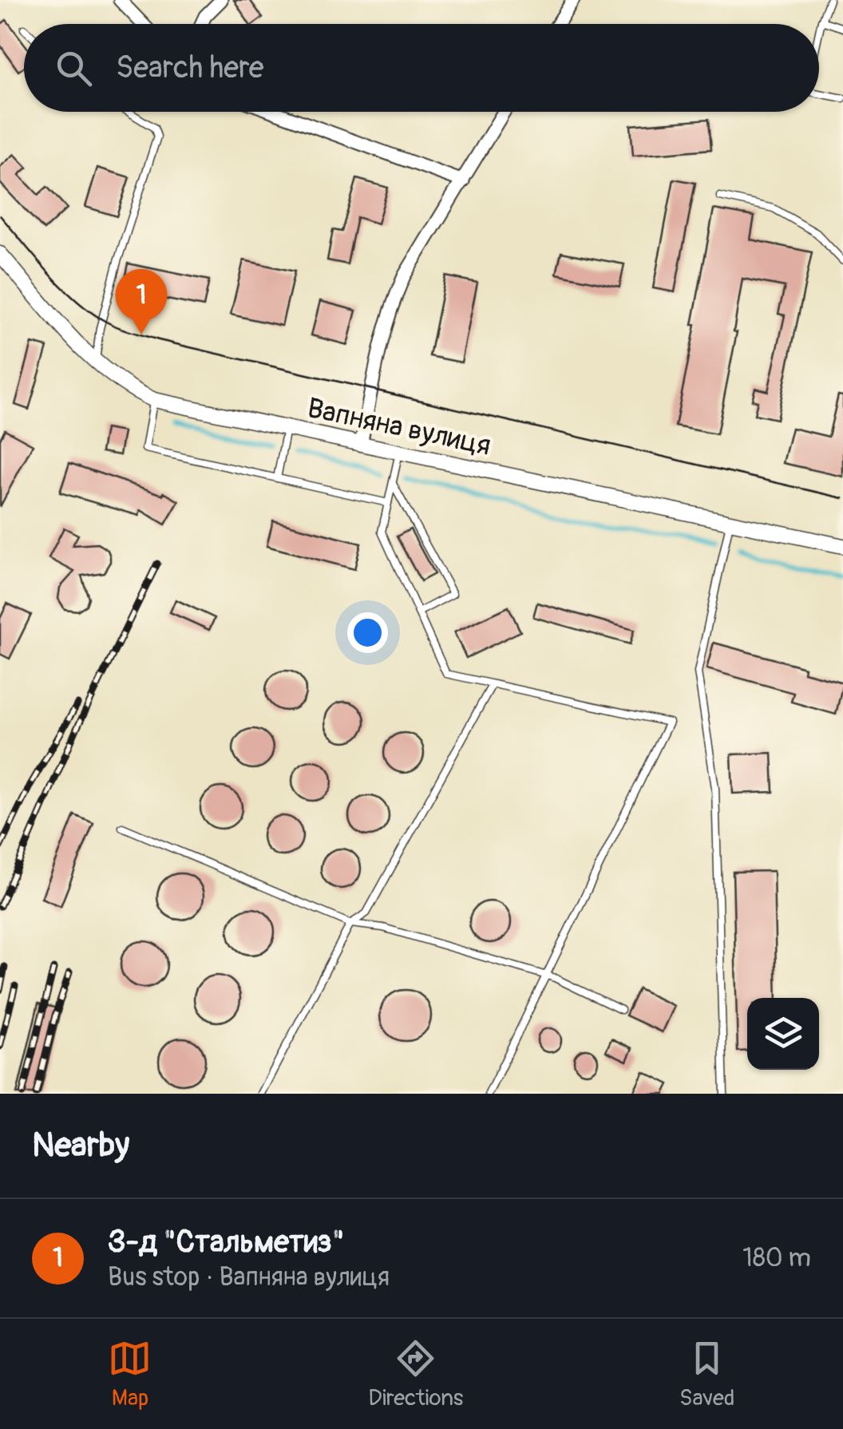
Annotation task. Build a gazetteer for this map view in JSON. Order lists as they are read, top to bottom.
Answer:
{
  "streets": {
    "street": ["Вапняна вулиця"]
  },
  "page": {
    "search": "Search here",
    "pins": "1",
    "heading": "Nearby",
    "list": [
      {
        "mark": "1",
        "name": "З-д \"Стальметиз\"",
        "note": "Bus stop · Вапняна вулиця",
        "value": "180 m"
      }
    ],
    "nav": ["Map", "Directions", "Saved"]
  }
}
